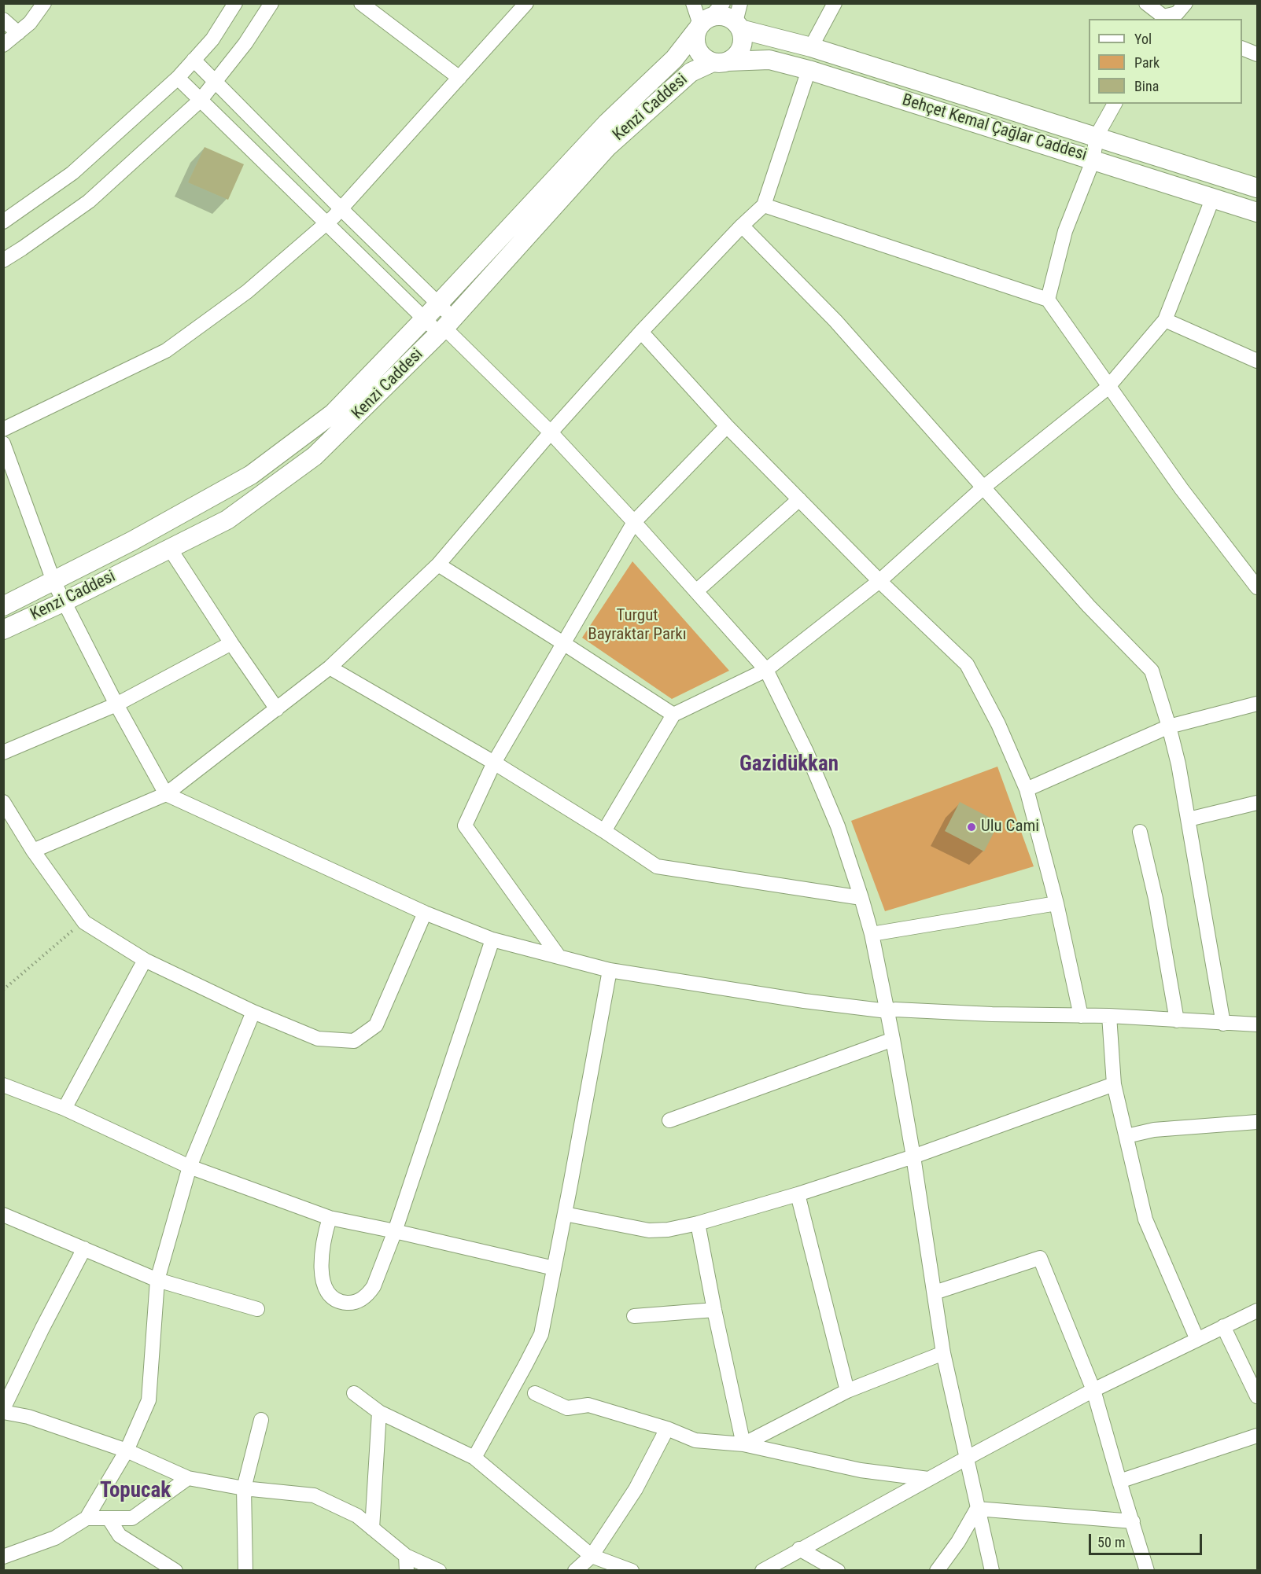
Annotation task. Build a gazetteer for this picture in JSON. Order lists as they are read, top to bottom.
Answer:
{
  "streets": {
    "main road": ["Kenzi Caddesi", "Behçet Kemal Çağlar Caddesi"]
  },
  "crossings": [
    ["Kenzi Caddesi", "Behçet Kemal Çağlar Caddesi"]
  ],
  "districts": ["Gazidükkan", "Topucak"],
  "parks": ["Turgut Bayraktar Parkı"],
  "places": ["Ulu Cami"],
  "legend": ["Yol", "Park", "Bina"],
  "scale_bar": "50 m"
}
